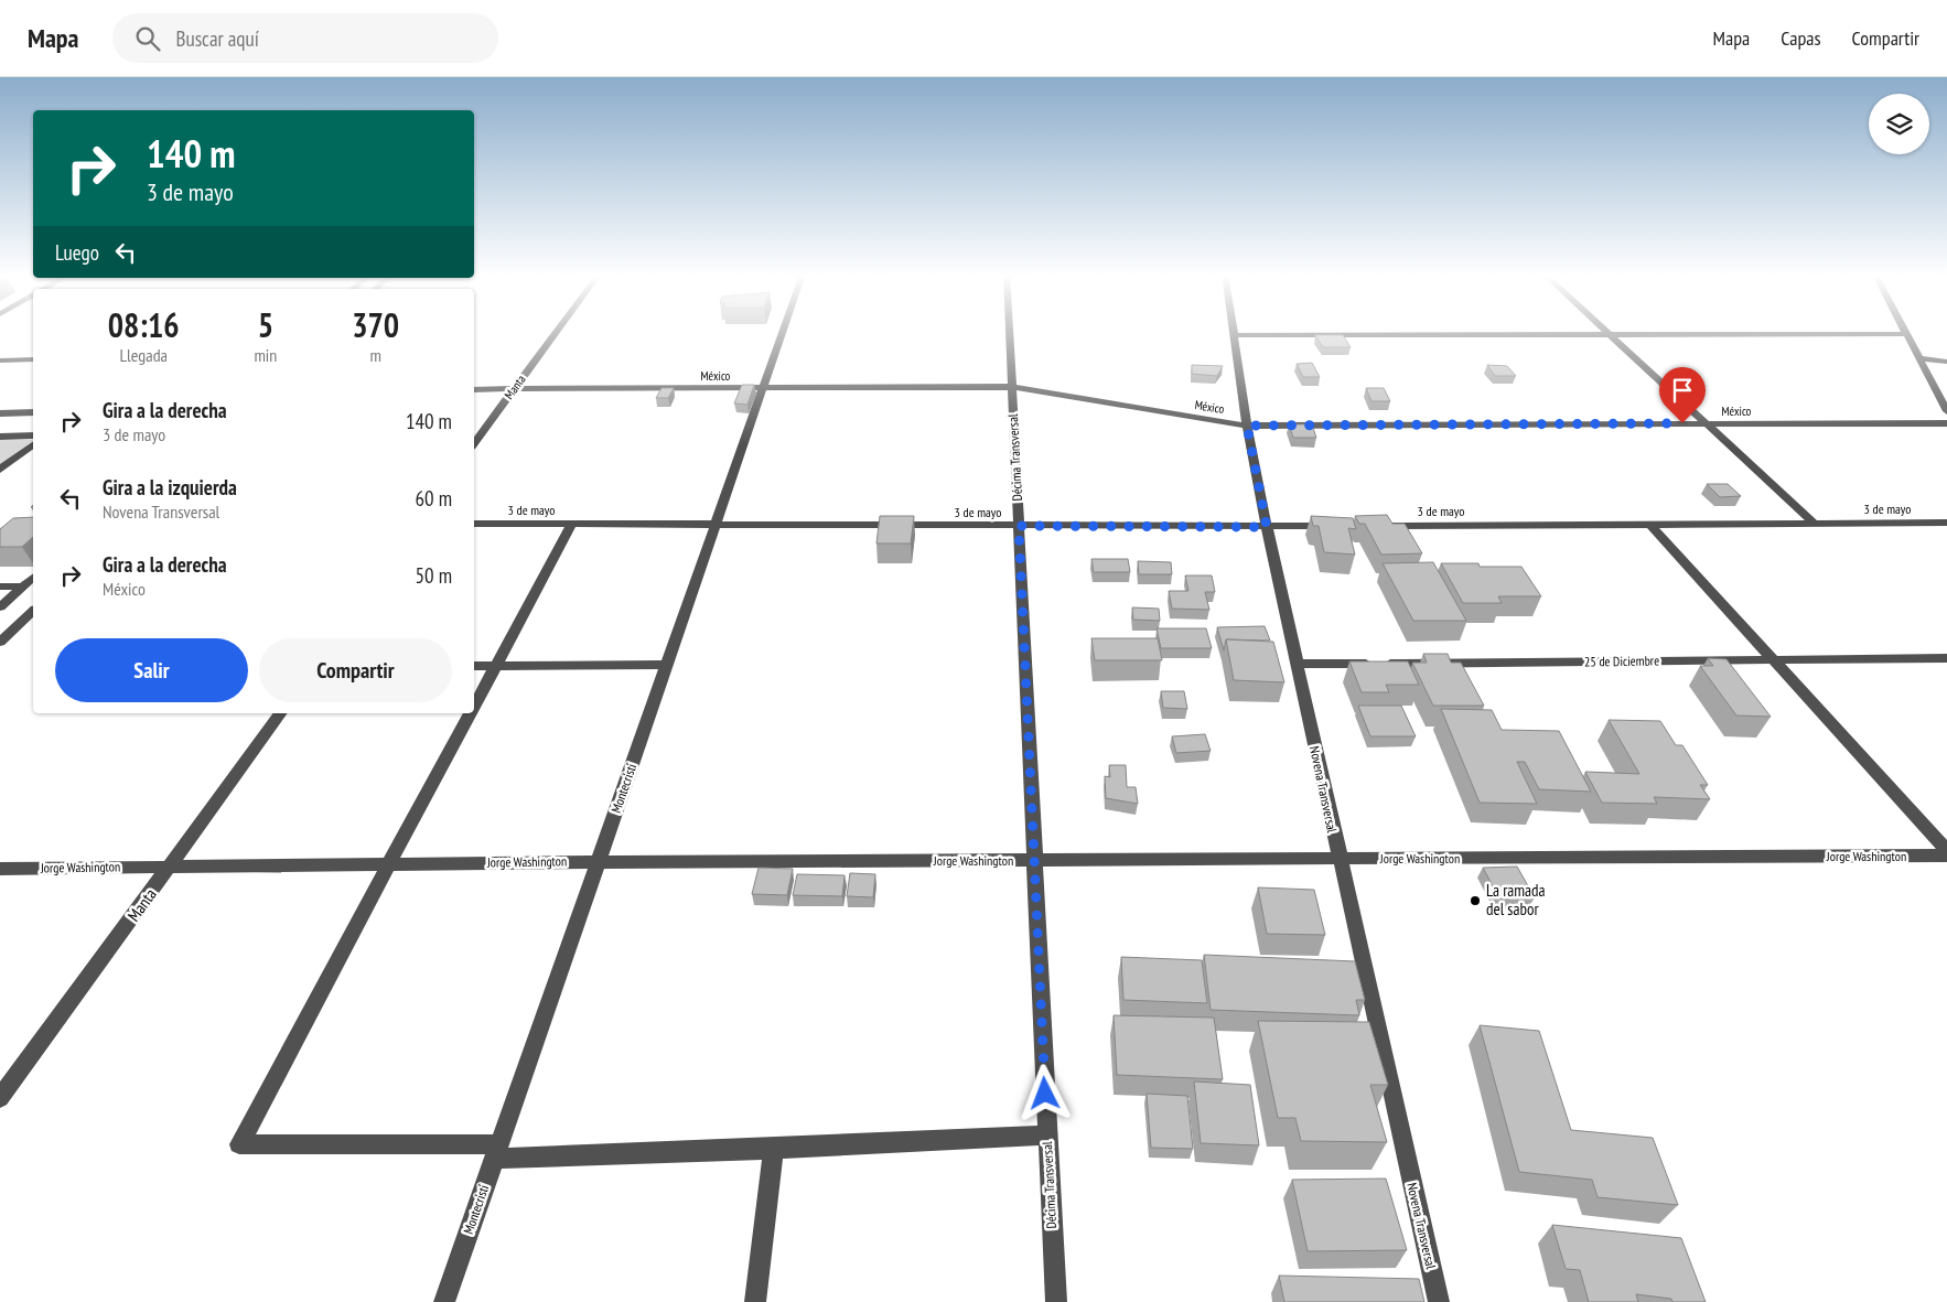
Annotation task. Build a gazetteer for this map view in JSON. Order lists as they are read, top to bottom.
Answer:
{
  "streets": {
    "street": [
      "México",
      "Manta",
      "Décima Transversal",
      "3 de mayo",
      "25 de Diciembre",
      "Montecristi",
      "Novena Transversal",
      "Jorge Washington"
    ]
  },
  "crossings": [
    ["México", "Manta"],
    ["México", "Décima Transversal"],
    ["México", "Montecristi"],
    ["México", "Novena Transversal"],
    ["Manta", "Jorge Washington"],
    ["Décima Transversal", "3 de mayo"],
    ["Décima Transversal", "Jorge Washington"],
    ["3 de mayo", "Montecristi"],
    ["3 de mayo", "Novena Transversal"],
    ["25 de Diciembre", "Novena Transversal"],
    ["Montecristi", "Jorge Washington"],
    ["Novena Transversal", "Jorge Washington"]
  ],
  "places": ["La ramada del sabor"],
  "page": {
    "header": "Mapa",
    "search": "Buscar aquí",
    "nav": ["Mapa", "Capas", "Compartir"],
    "turn": ["140 m", "3 de mayo"],
    "then": "Luego",
    "eta": [
      "08:16",
      "Llegada",
      "5",
      "min",
      "370",
      "m"
    ],
    "list": [
      {
        "name": "Gira a la derecha",
        "note": "3 de mayo",
        "value": "140 m"
      },
      {
        "name": "Gira a la izquierda",
        "note": "Novena Transversal",
        "value": "60 m"
      },
      {
        "name": "Gira a la derecha",
        "note": "México",
        "value": "50 m"
      }
    ],
    "buttons": ["Salir", "Compartir"]
  }
}
